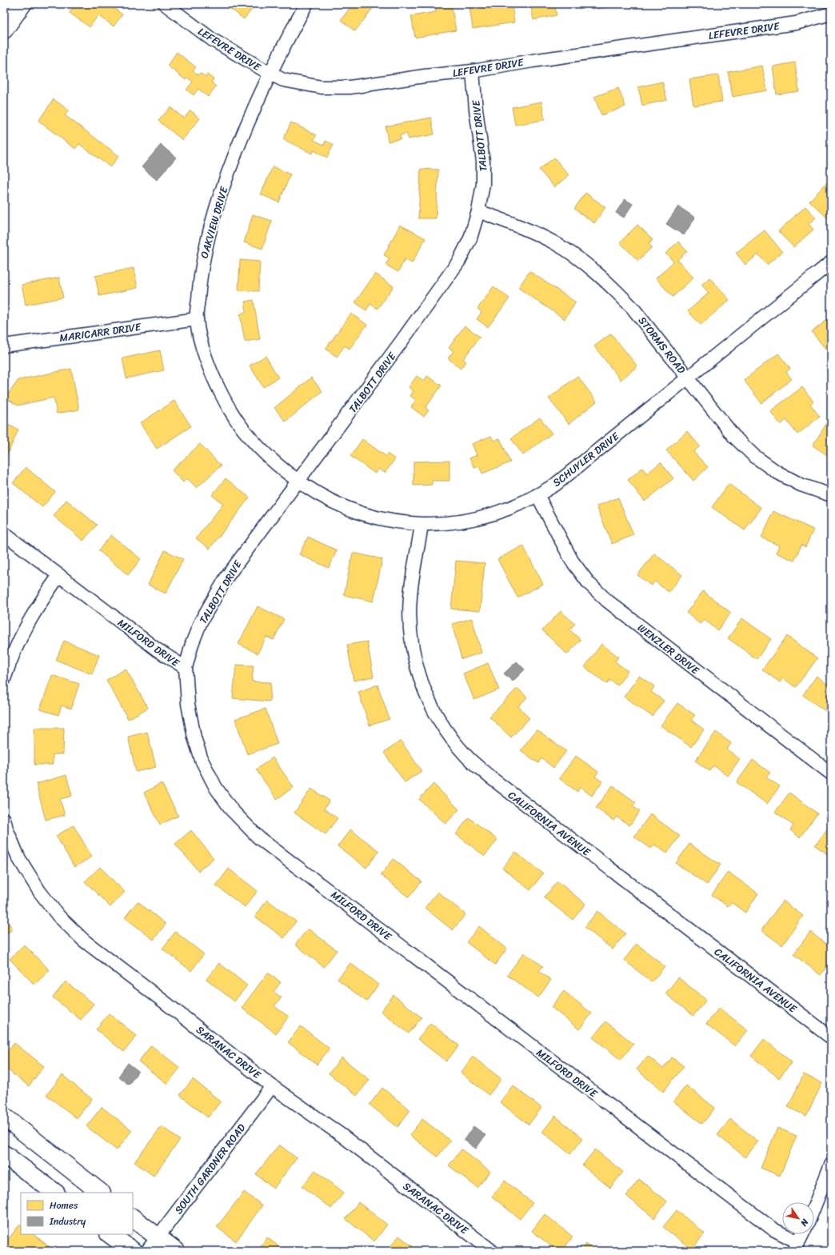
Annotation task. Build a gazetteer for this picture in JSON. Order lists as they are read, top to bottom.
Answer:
{
  "streets": {
    "street": [
      "LEFEVRE DRIVE",
      "TALBOTT DRIVE",
      "OAKVIEW DRIVE",
      "MARICARR DRIVE",
      "STORMS ROAD",
      "SCHUYLER DRIVE",
      "MILFORD DRIVE",
      "WENZLER DRIVE",
      "CALIFORNIA AVENUE",
      "SARANAC DRIVE",
      "SOUTH GARDNER ROAD"
    ]
  },
  "crossings": [
    ["LEFEVRE DRIVE", "TALBOTT DRIVE"],
    ["LEFEVRE DRIVE", "OAKVIEW DRIVE"],
    ["TALBOTT DRIVE", "OAKVIEW DRIVE"],
    ["TALBOTT DRIVE", "STORMS ROAD"],
    ["TALBOTT DRIVE", "SCHUYLER DRIVE"],
    ["TALBOTT DRIVE", "MILFORD DRIVE"],
    ["OAKVIEW DRIVE", "MARICARR DRIVE"],
    ["OAKVIEW DRIVE", "SCHUYLER DRIVE"],
    ["STORMS ROAD", "SCHUYLER DRIVE"],
    ["SCHUYLER DRIVE", "WENZLER DRIVE"],
    ["SCHUYLER DRIVE", "CALIFORNIA AVENUE"],
    ["SARANAC DRIVE", "SOUTH GARDNER ROAD"]
  ],
  "legend": ["Homes", "Industry"],
  "north": "bottom right"
}
